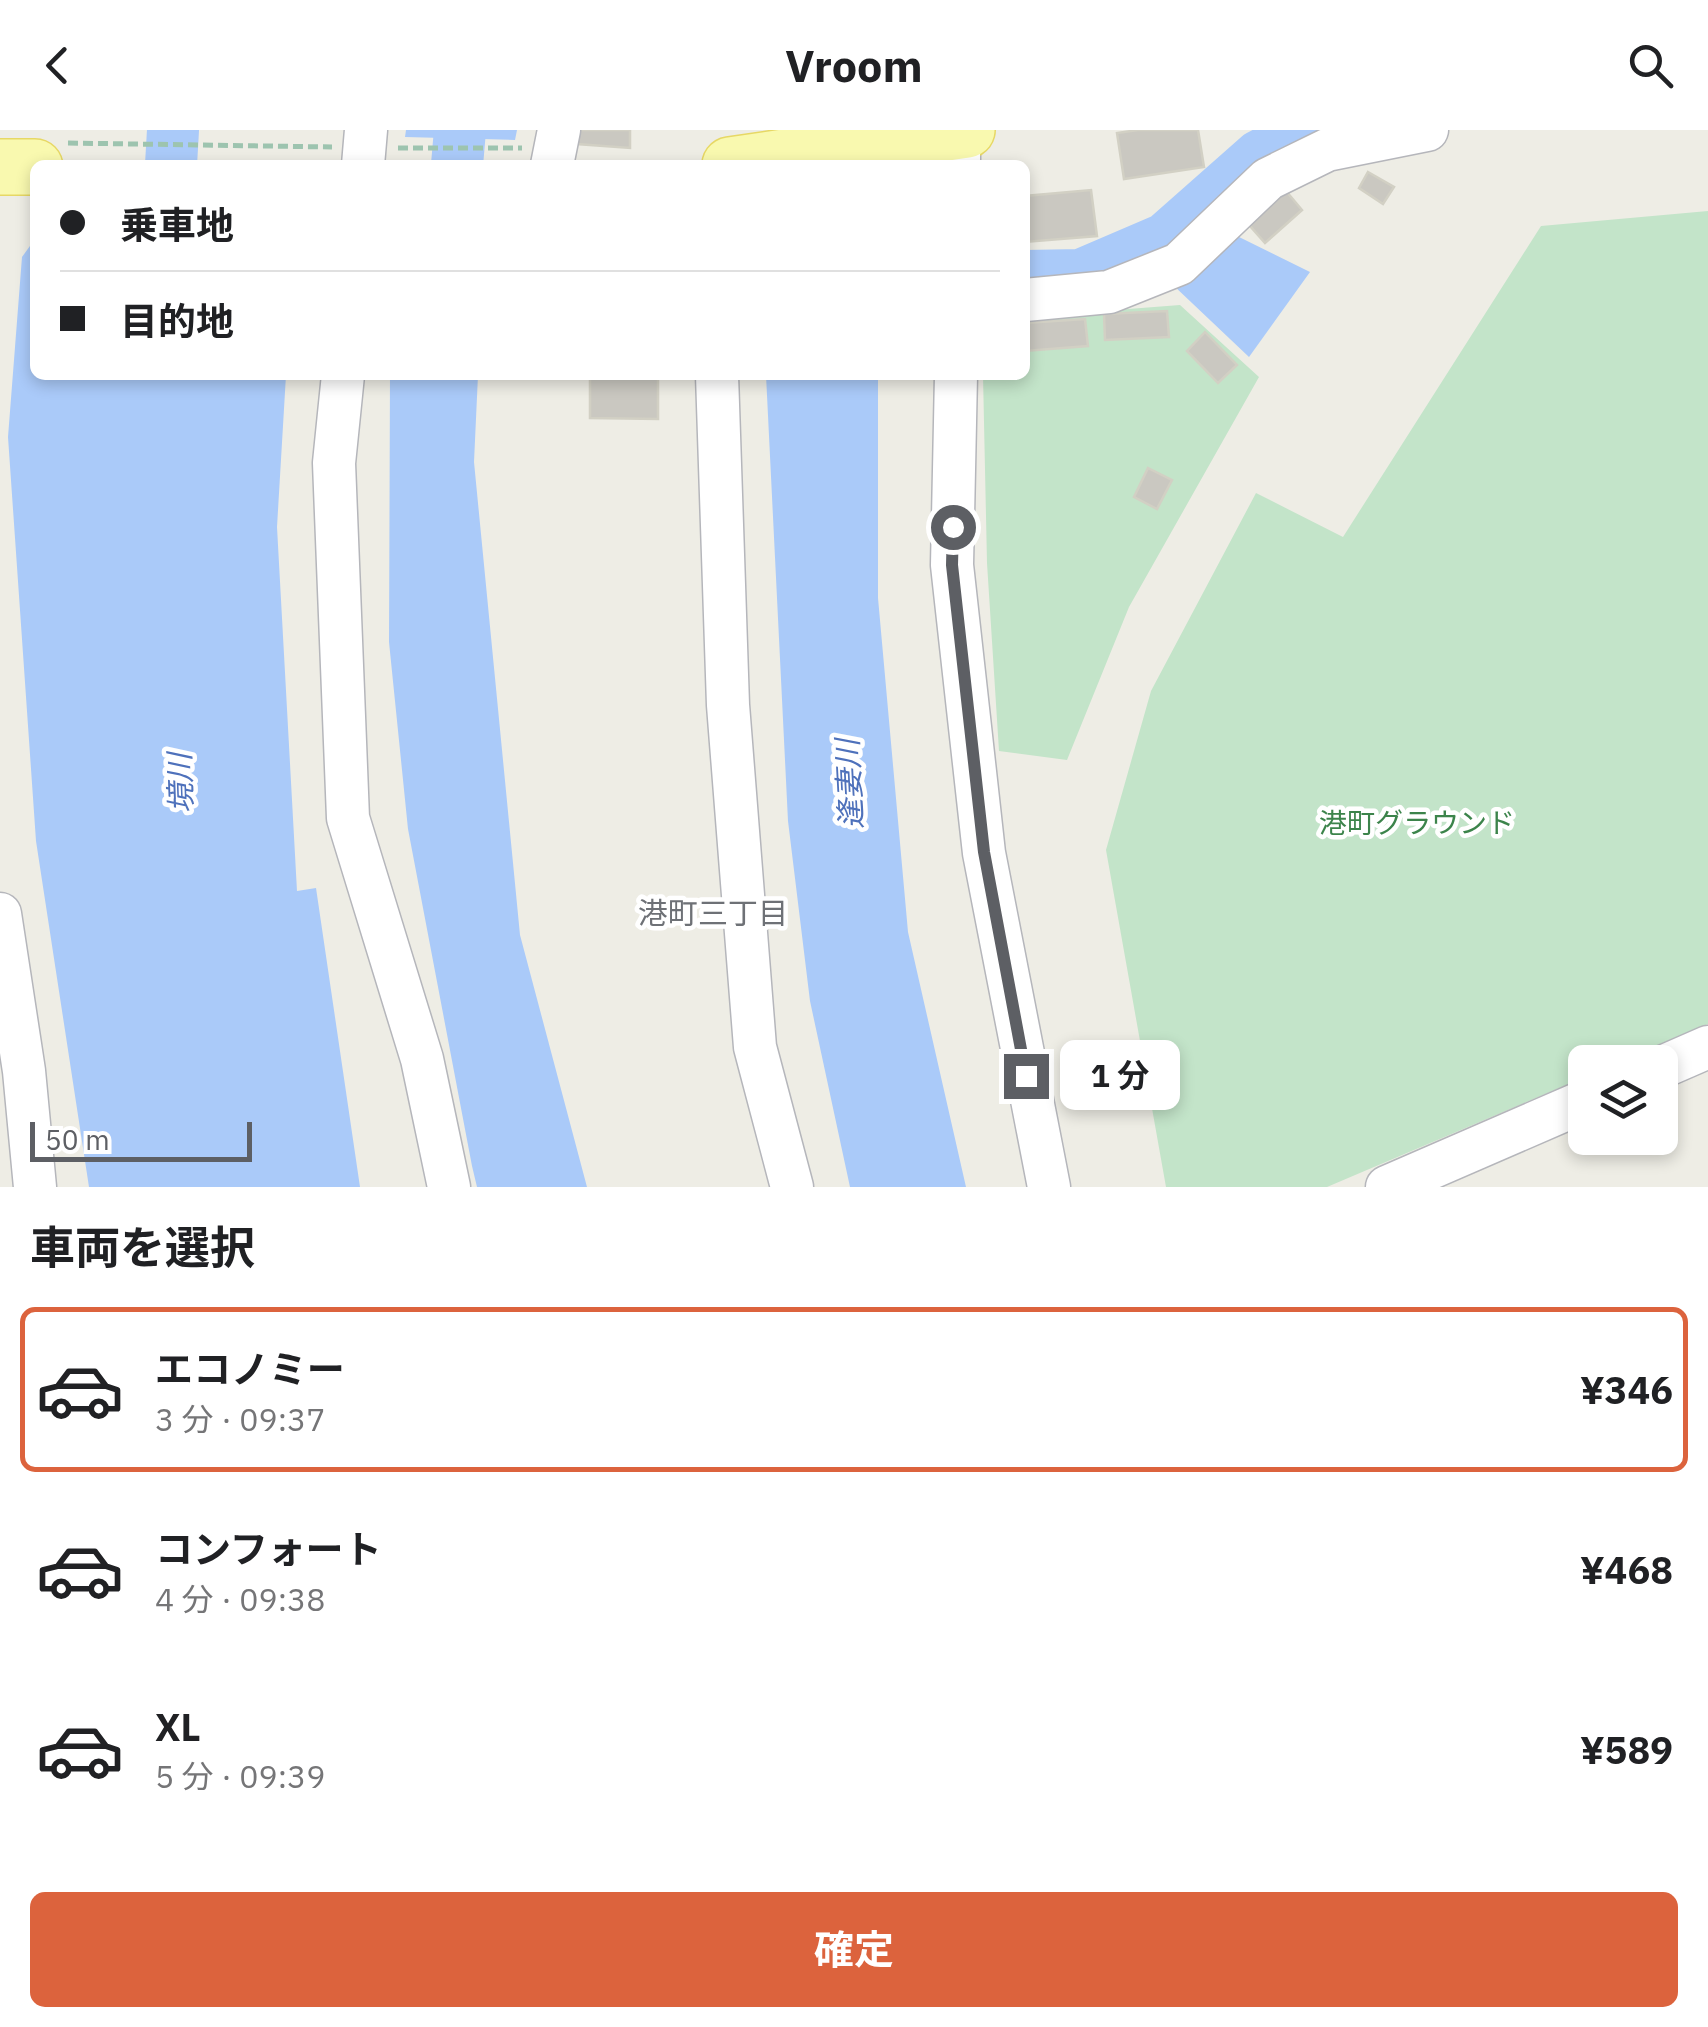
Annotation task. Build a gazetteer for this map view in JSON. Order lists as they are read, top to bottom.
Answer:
{
  "districts": ["港町三丁目"],
  "water": ["境川", "逢妻川"],
  "parks": ["港町グラウンド"],
  "scale_bar": "50 m",
  "page": {
    "header": "Vroom",
    "banner": ["乗車地", "目的地"],
    "bubble": "1 分",
    "scale": "50 m",
    "heading": "車両を選択",
    "list": [
      {
        "name": "エコノミー",
        "note": "3 分 · 09:37",
        "value": "¥346"
      },
      {
        "name": "コンフォート",
        "note": "4 分 · 09:38",
        "value": "¥468"
      },
      {
        "name": "XL",
        "note": "5 分 · 09:39",
        "value": "¥589"
      }
    ],
    "buttons": "確定"
  }
}
